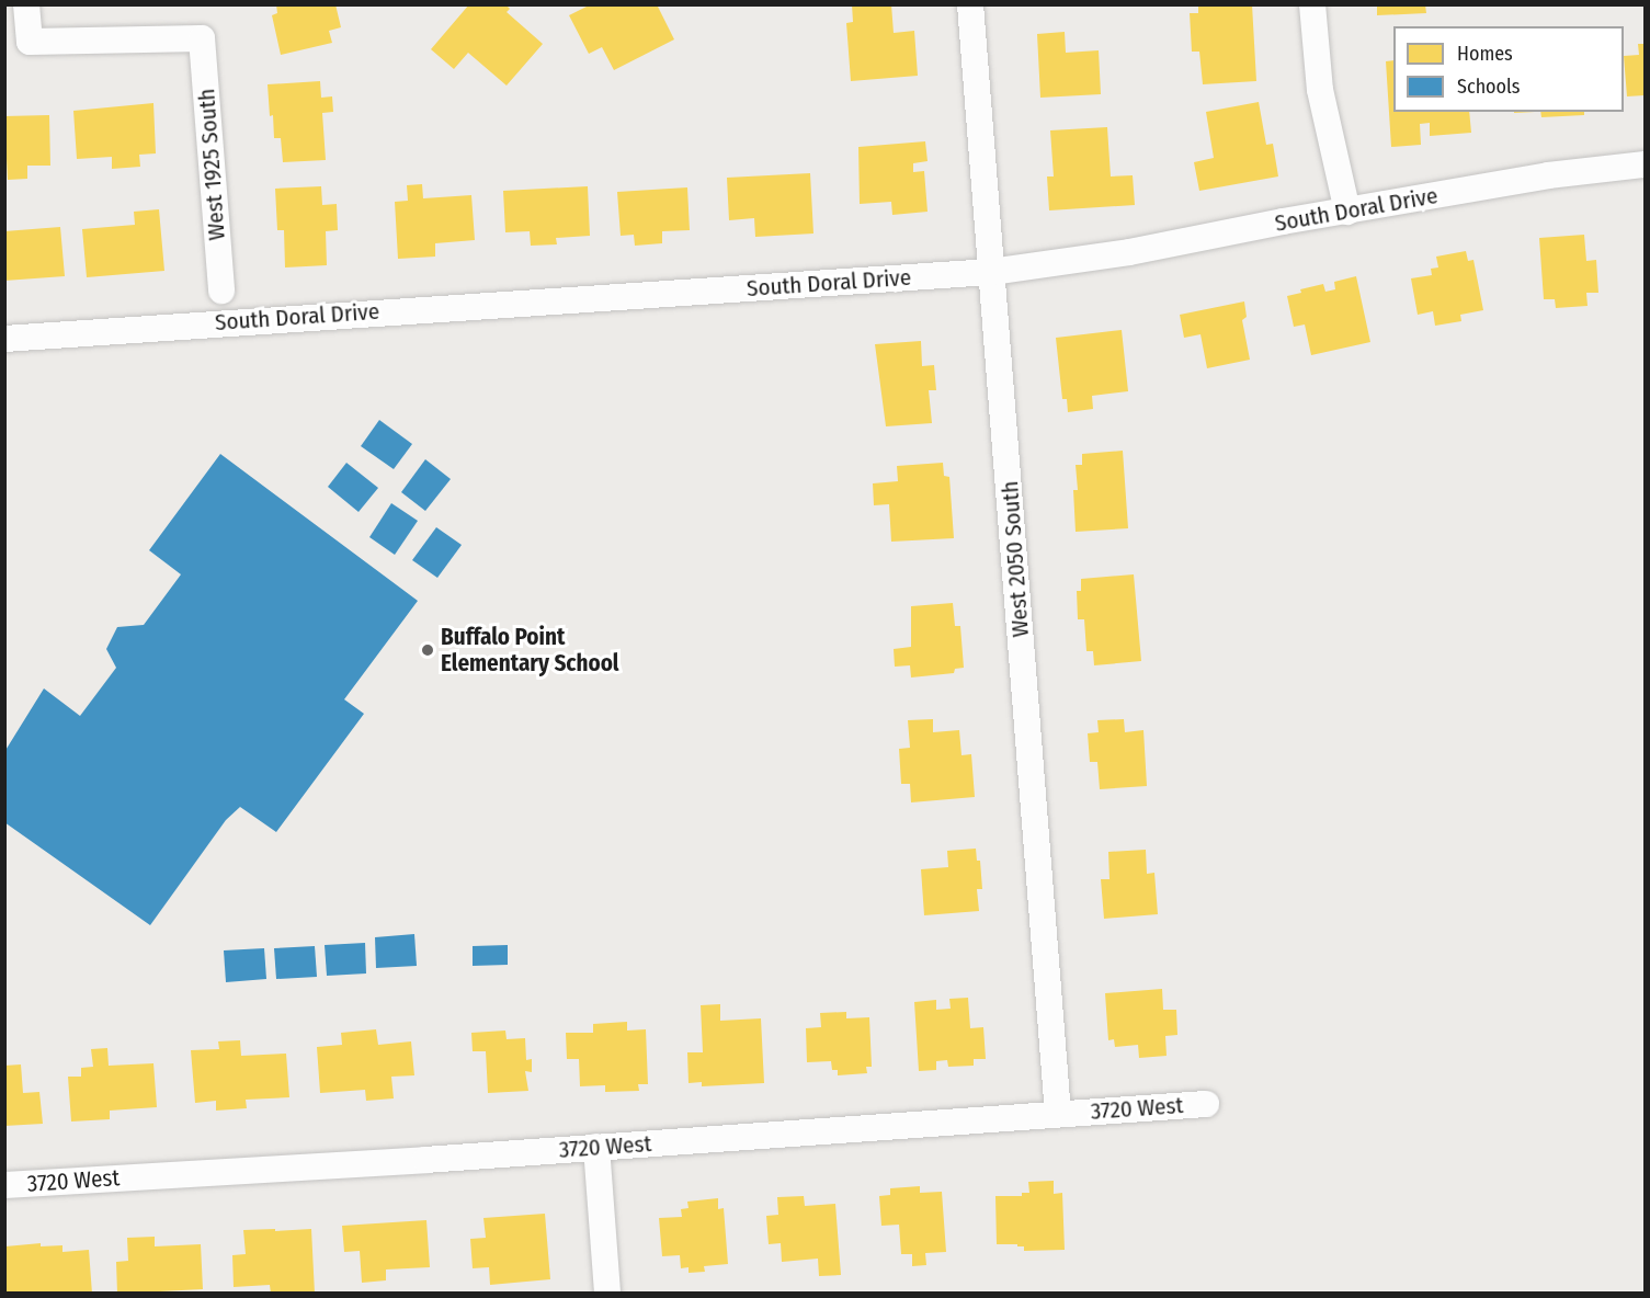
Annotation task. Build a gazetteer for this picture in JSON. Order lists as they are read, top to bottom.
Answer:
{
  "streets": {
    "street": [
      "West 1925 South",
      "South Doral Drive",
      "West 2050 South",
      "3720 West"
    ]
  },
  "crossings": [
    ["South Doral Drive", "West 2050 South"],
    ["West 2050 South", "3720 West"]
  ],
  "places": ["Buffalo Point Elementary School"],
  "legend": ["Homes", "Schools"]
}
